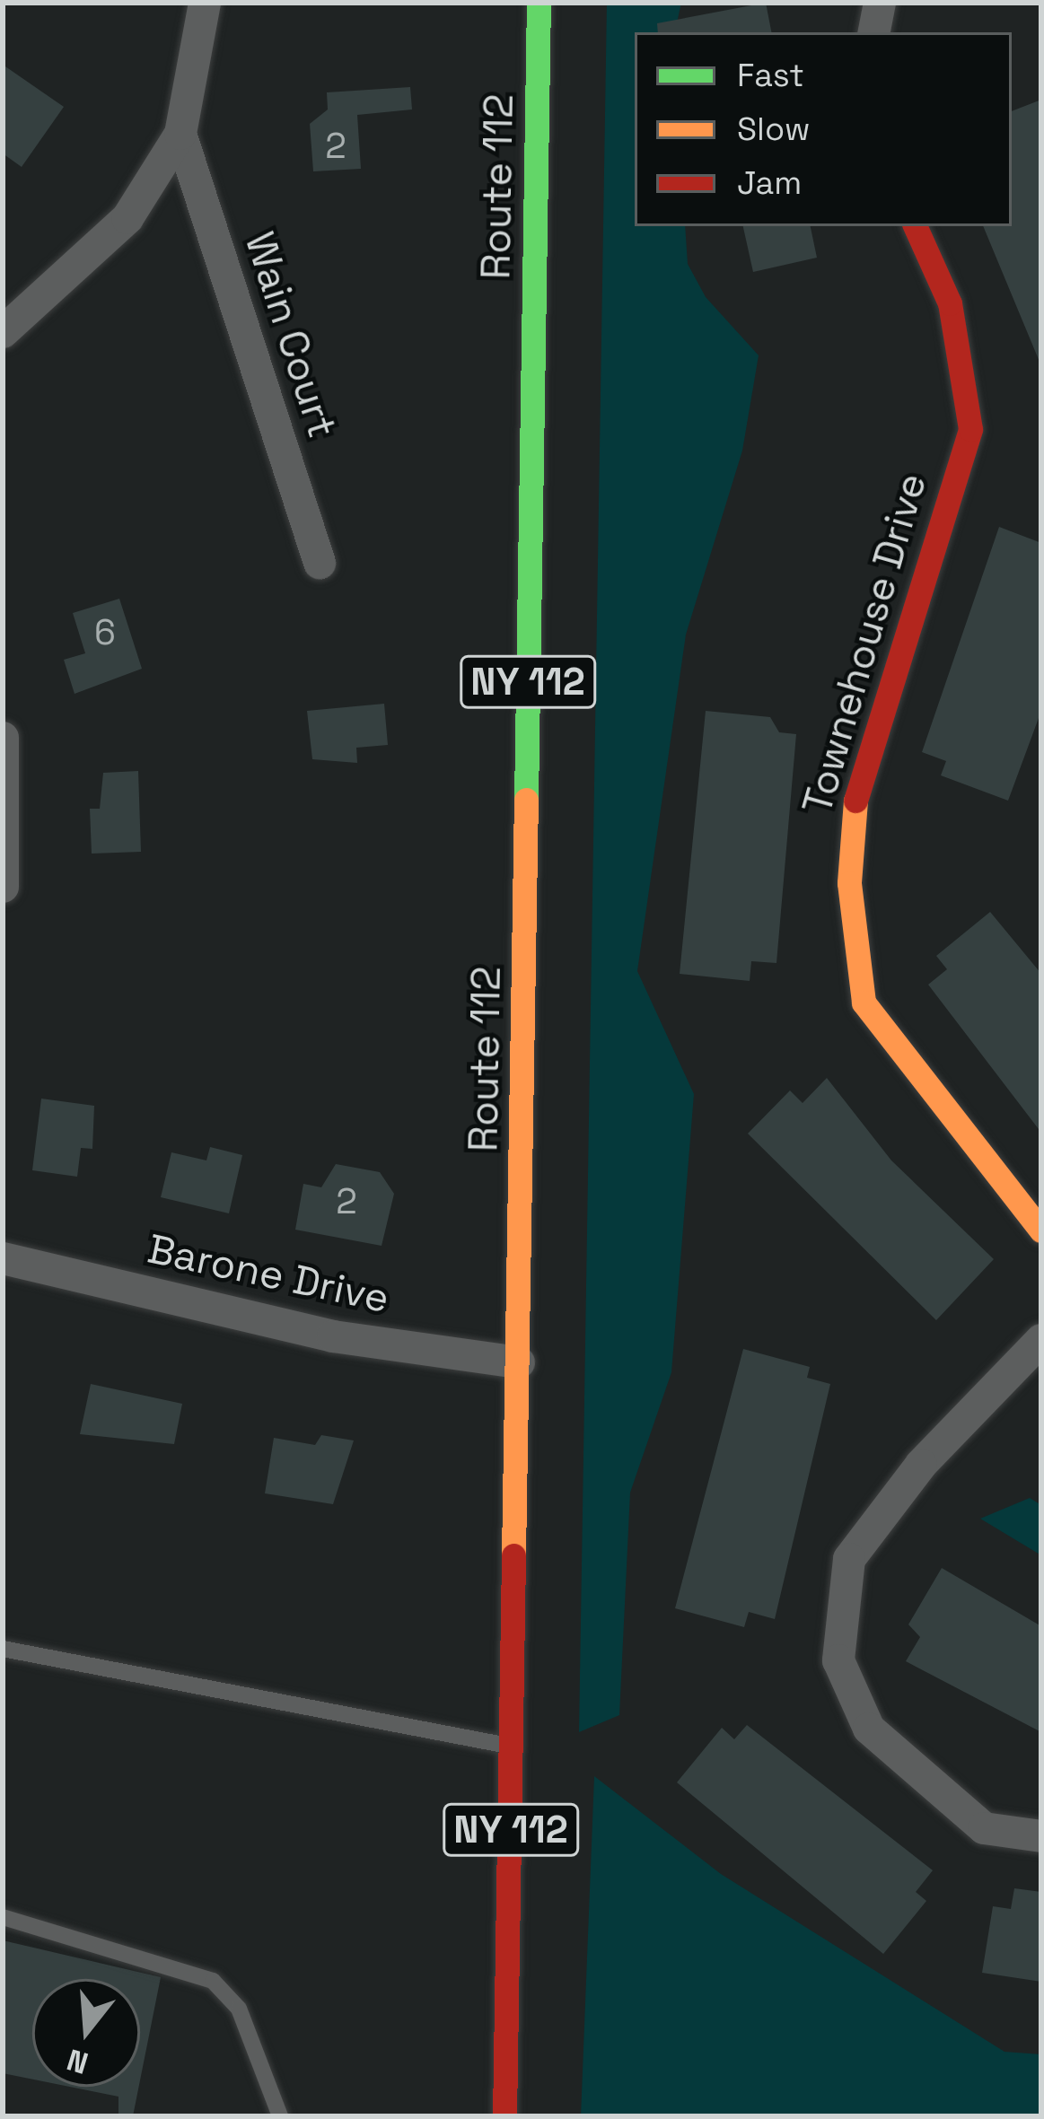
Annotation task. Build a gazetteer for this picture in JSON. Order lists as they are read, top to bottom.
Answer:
{
  "streets": {
    "main road": ["Route 112", "Townehouse Drive", "NY 112"],
    "street": ["Wain Court", "Barone Drive"]
  },
  "crossings": [
    ["Route 112", "Barone Drive"]
  ],
  "house_numbers": ["2", "6", "2"],
  "legend": ["Fast", "Slow", "Jam"],
  "north": "bottom"
}
